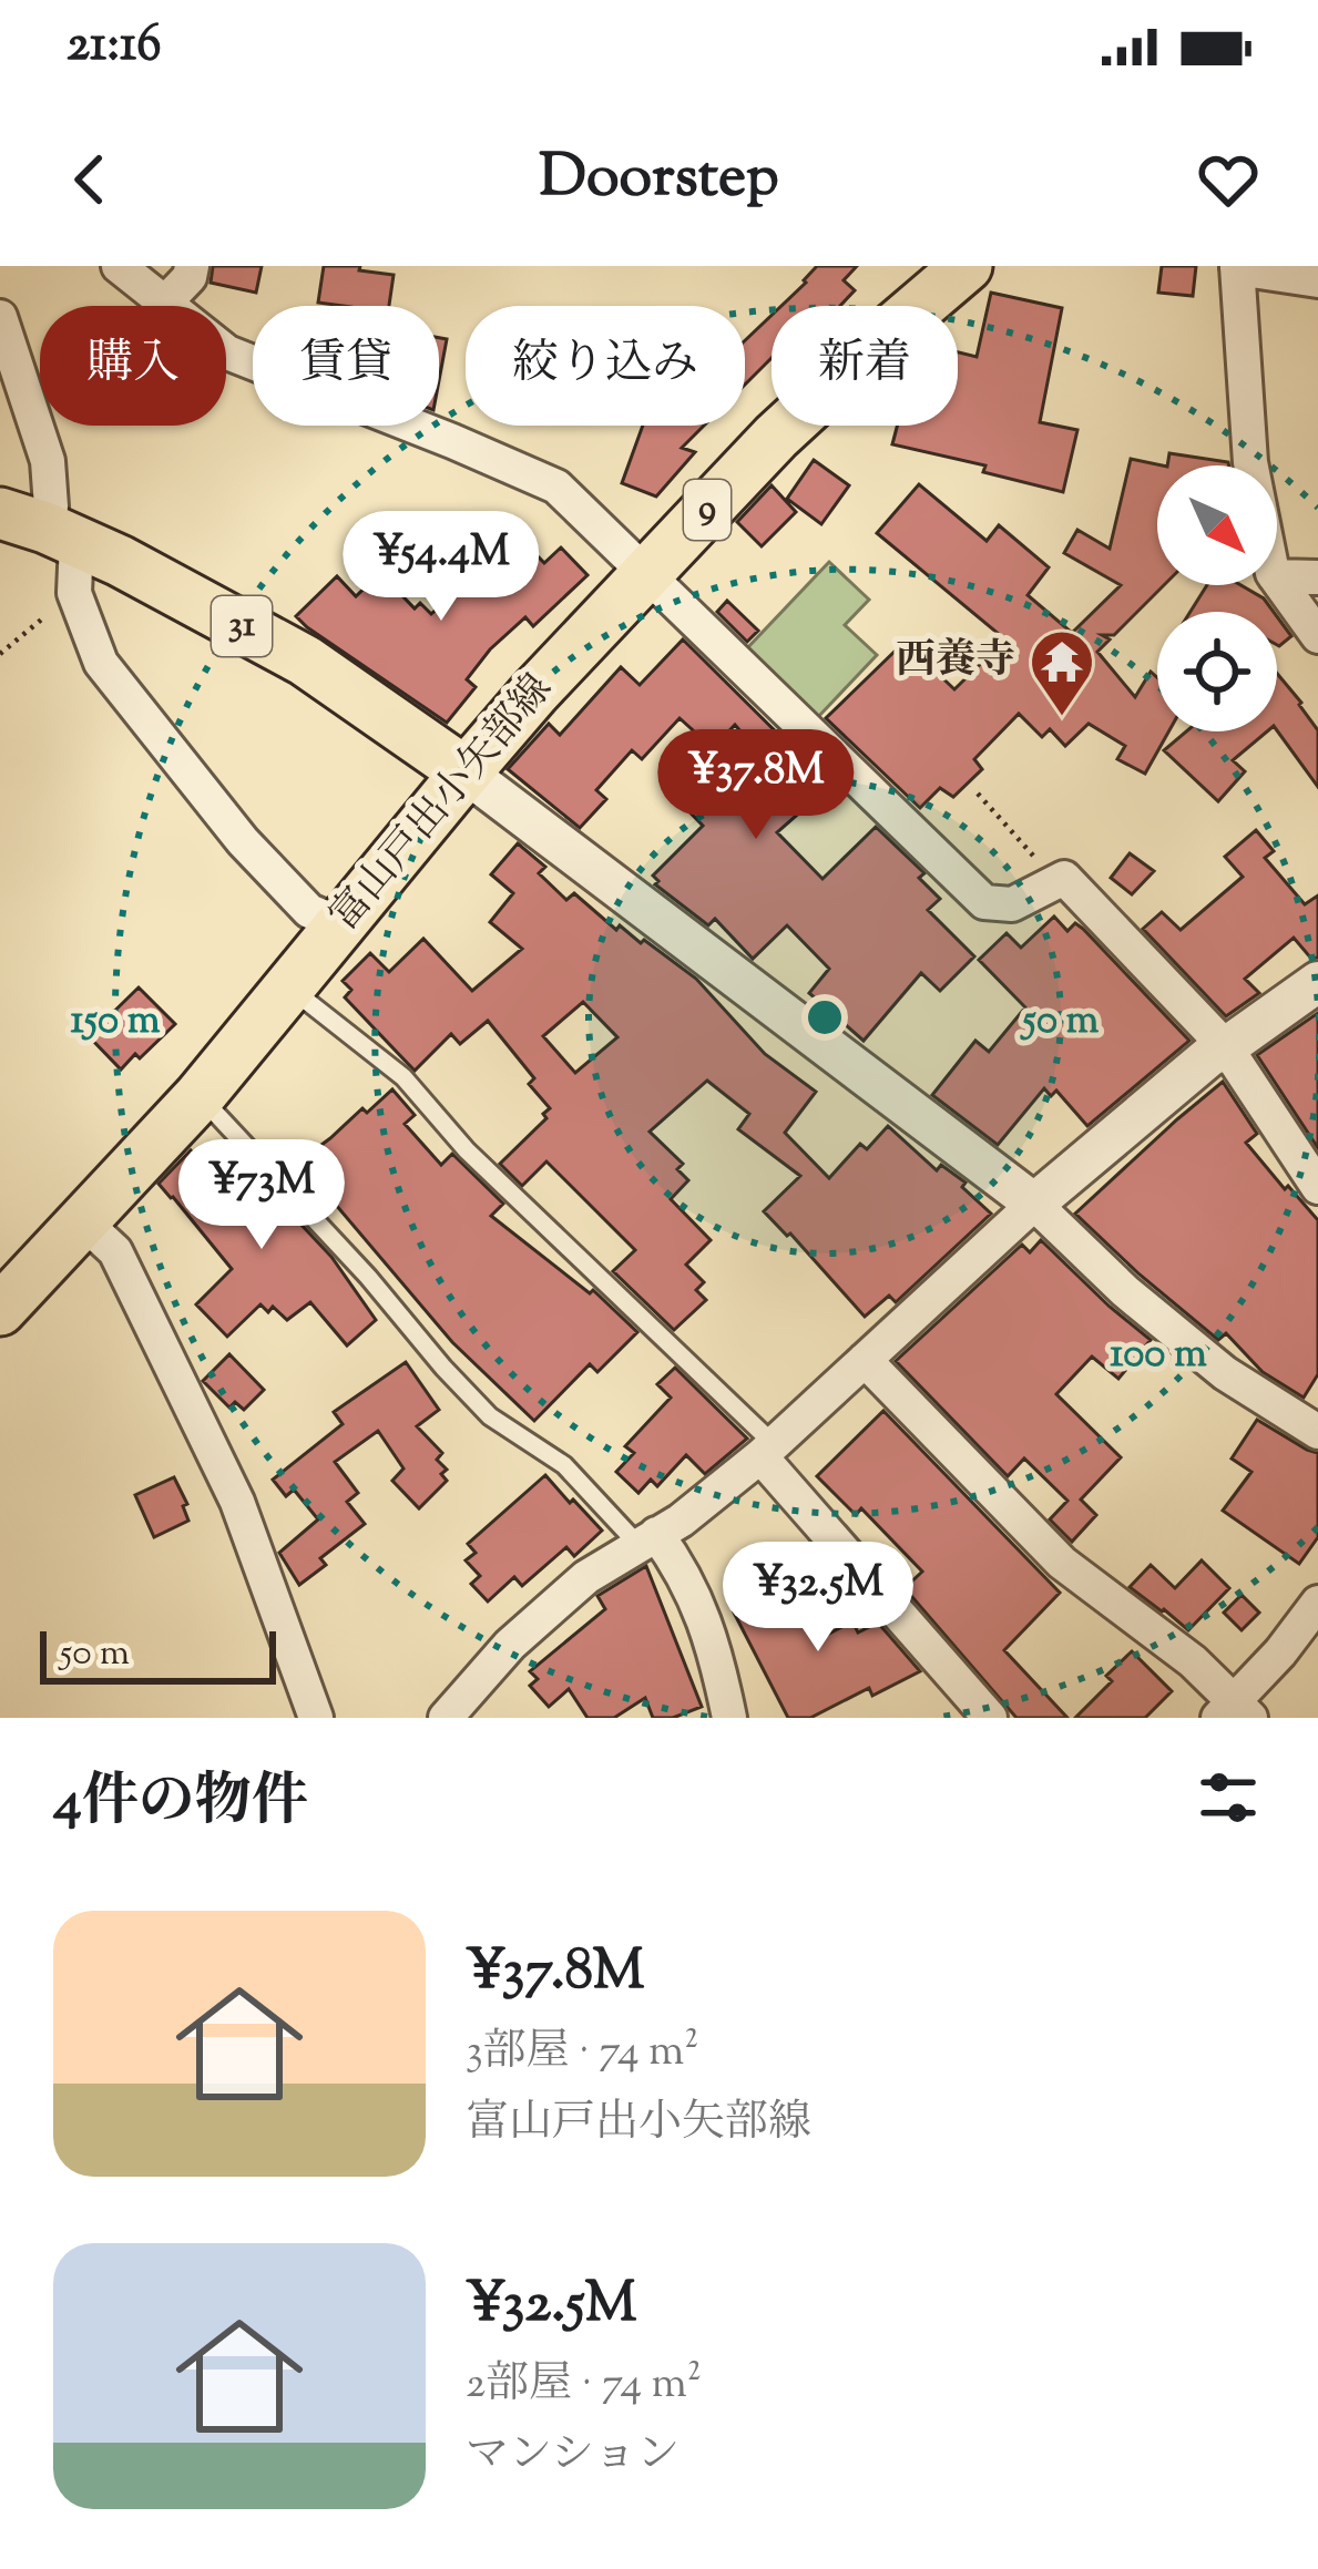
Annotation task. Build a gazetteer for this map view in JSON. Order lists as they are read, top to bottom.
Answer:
{
  "streets": {
    "main road": ["9", "31", "富山戸出小矢部線"]
  },
  "crossings": [
    ["31", "富山戸出小矢部線"]
  ],
  "places": {
    "temple": ["西養寺"]
  },
  "scale_bar": "50 m",
  "north": "bottom right",
  "page": {
    "status": "21:16",
    "header": "Doorstep",
    "chip": [
      "購入",
      "賃貸",
      "絞り込み",
      "新着"
    ],
    "price": [
      "¥54.4M",
      "¥37.8M",
      "¥73M",
      "¥32.5M"
    ],
    "scale": "50 m",
    "heading": "4件の物件",
    "list": [
      {
        "name": "¥37.8M",
        "note": "3部屋 · 74 m² · 富山戸出小矢部線"
      },
      {
        "name": "¥32.5M",
        "note": "2部屋 · 74 m² · マンション"
      }
    ]
  },
  "rings": ["50 m", "150 m", "100 m"]
}
